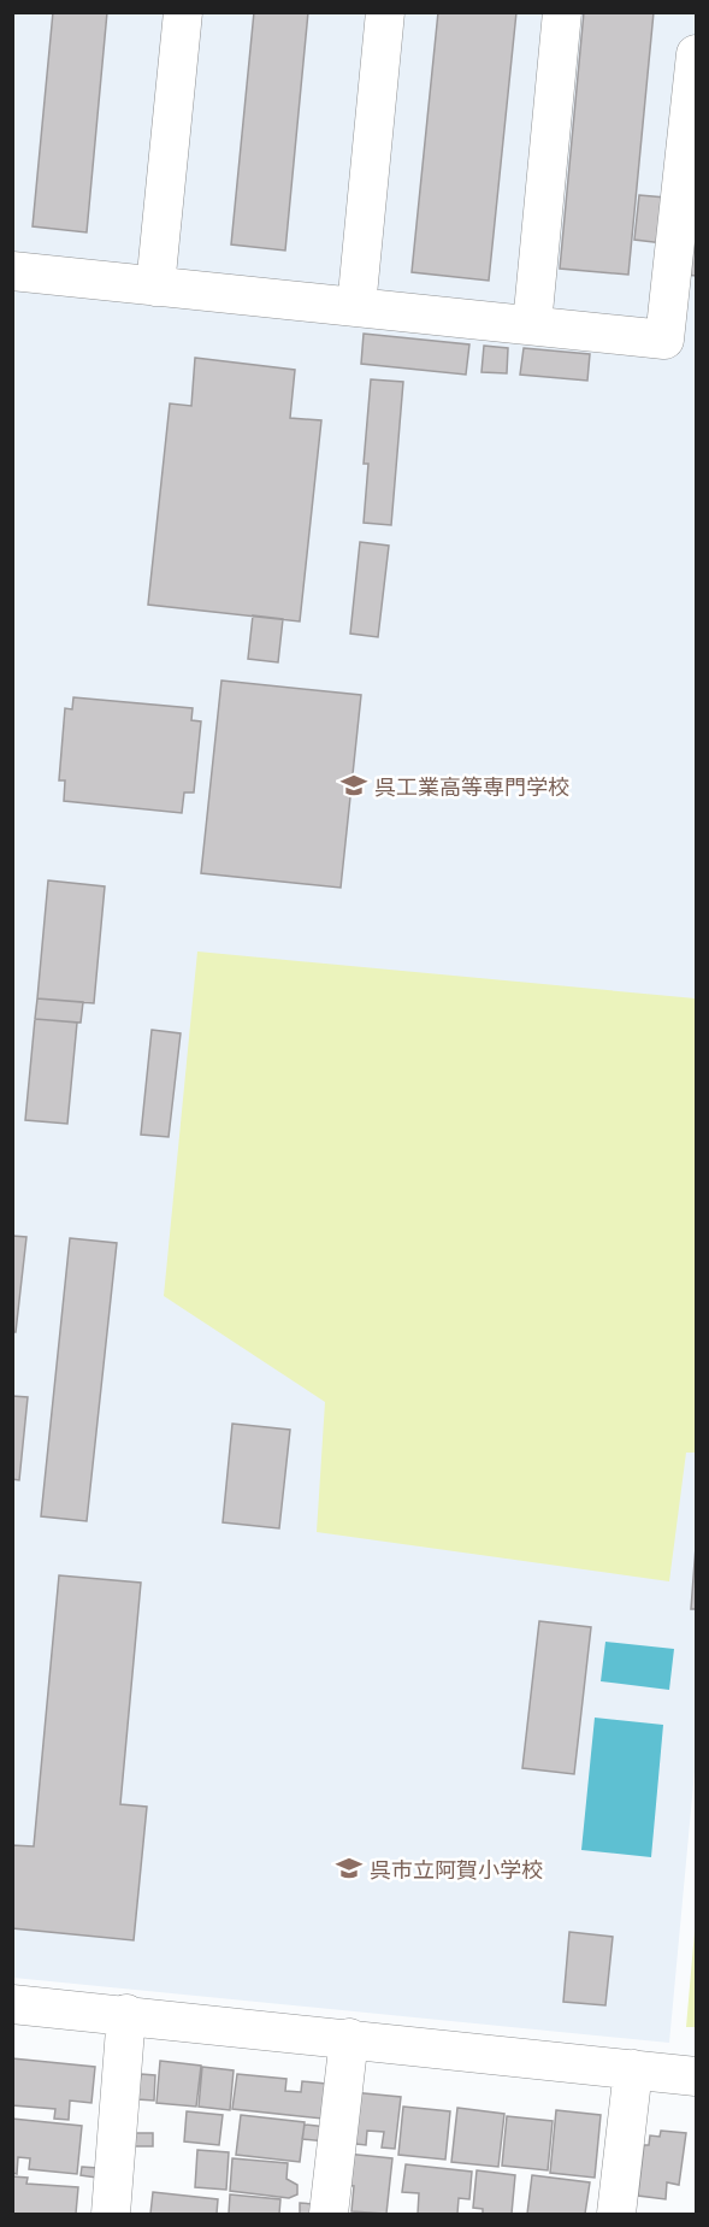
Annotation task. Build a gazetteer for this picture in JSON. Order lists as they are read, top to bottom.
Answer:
{
  "places": {
    "school or university": ["呉工業高等専門学校", "呉市立阿賀小学校"]
  }
}
